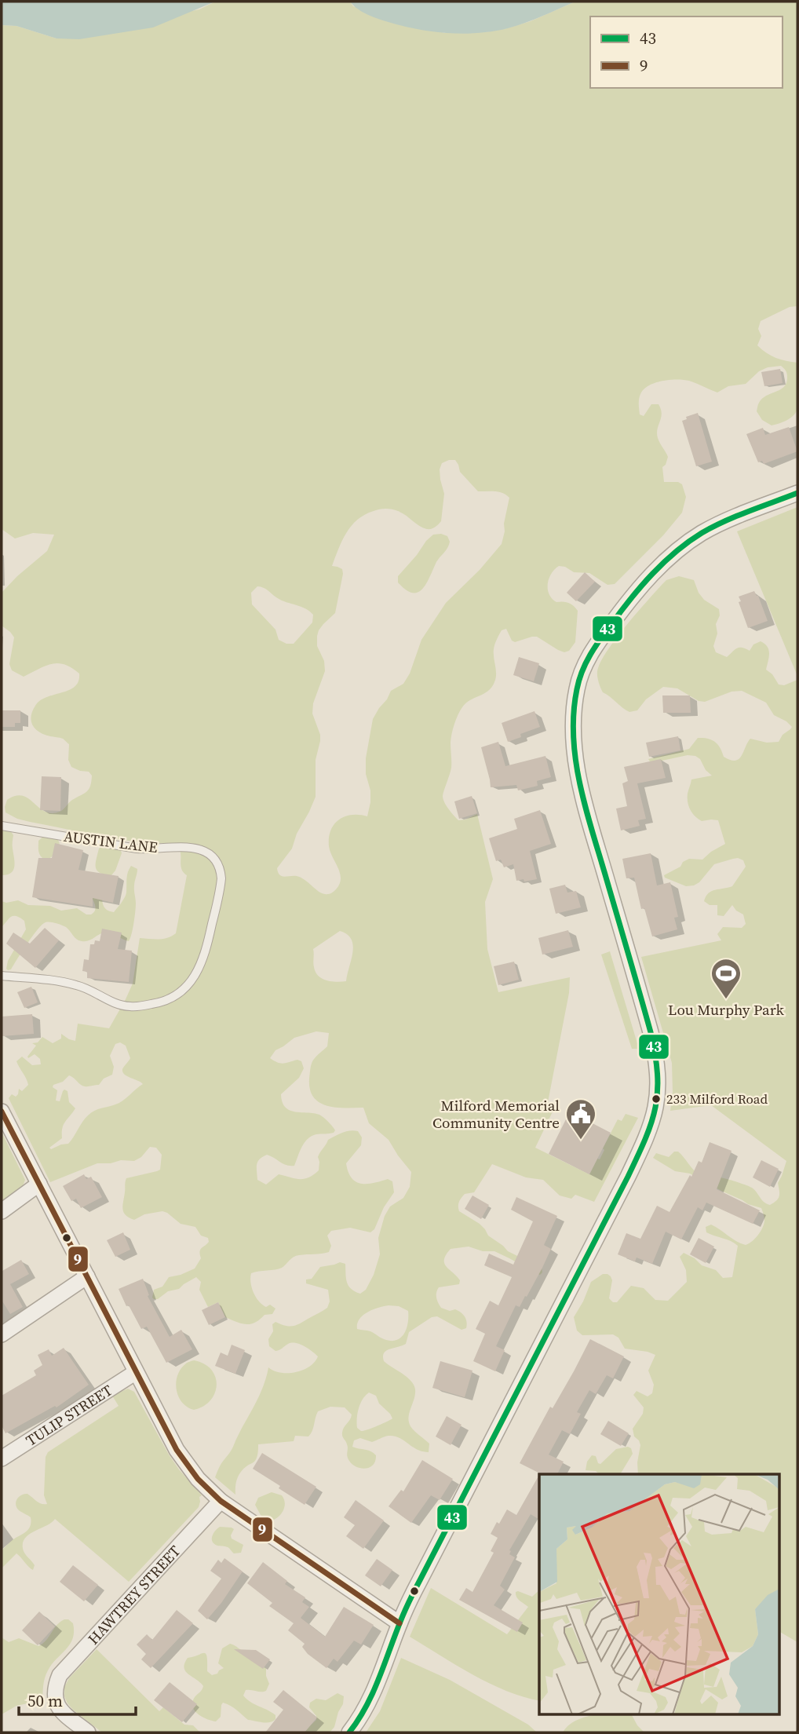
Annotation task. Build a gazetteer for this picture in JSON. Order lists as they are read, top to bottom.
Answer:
{
  "streets": {
    "street": ["TULIP STREET", "HAWTREY STREET"],
    "lane": ["AUSTIN LANE"]
  },
  "places": {
    "sports": ["Lou Murphy Park"],
    "other": ["233 Milford Road"],
    "public building": ["Milford Memorial Community Centre"]
  },
  "lines": ["transit line 43", "transit line 9"],
  "legend": ["43", "9"],
  "scale_bar": "50 m"
}
